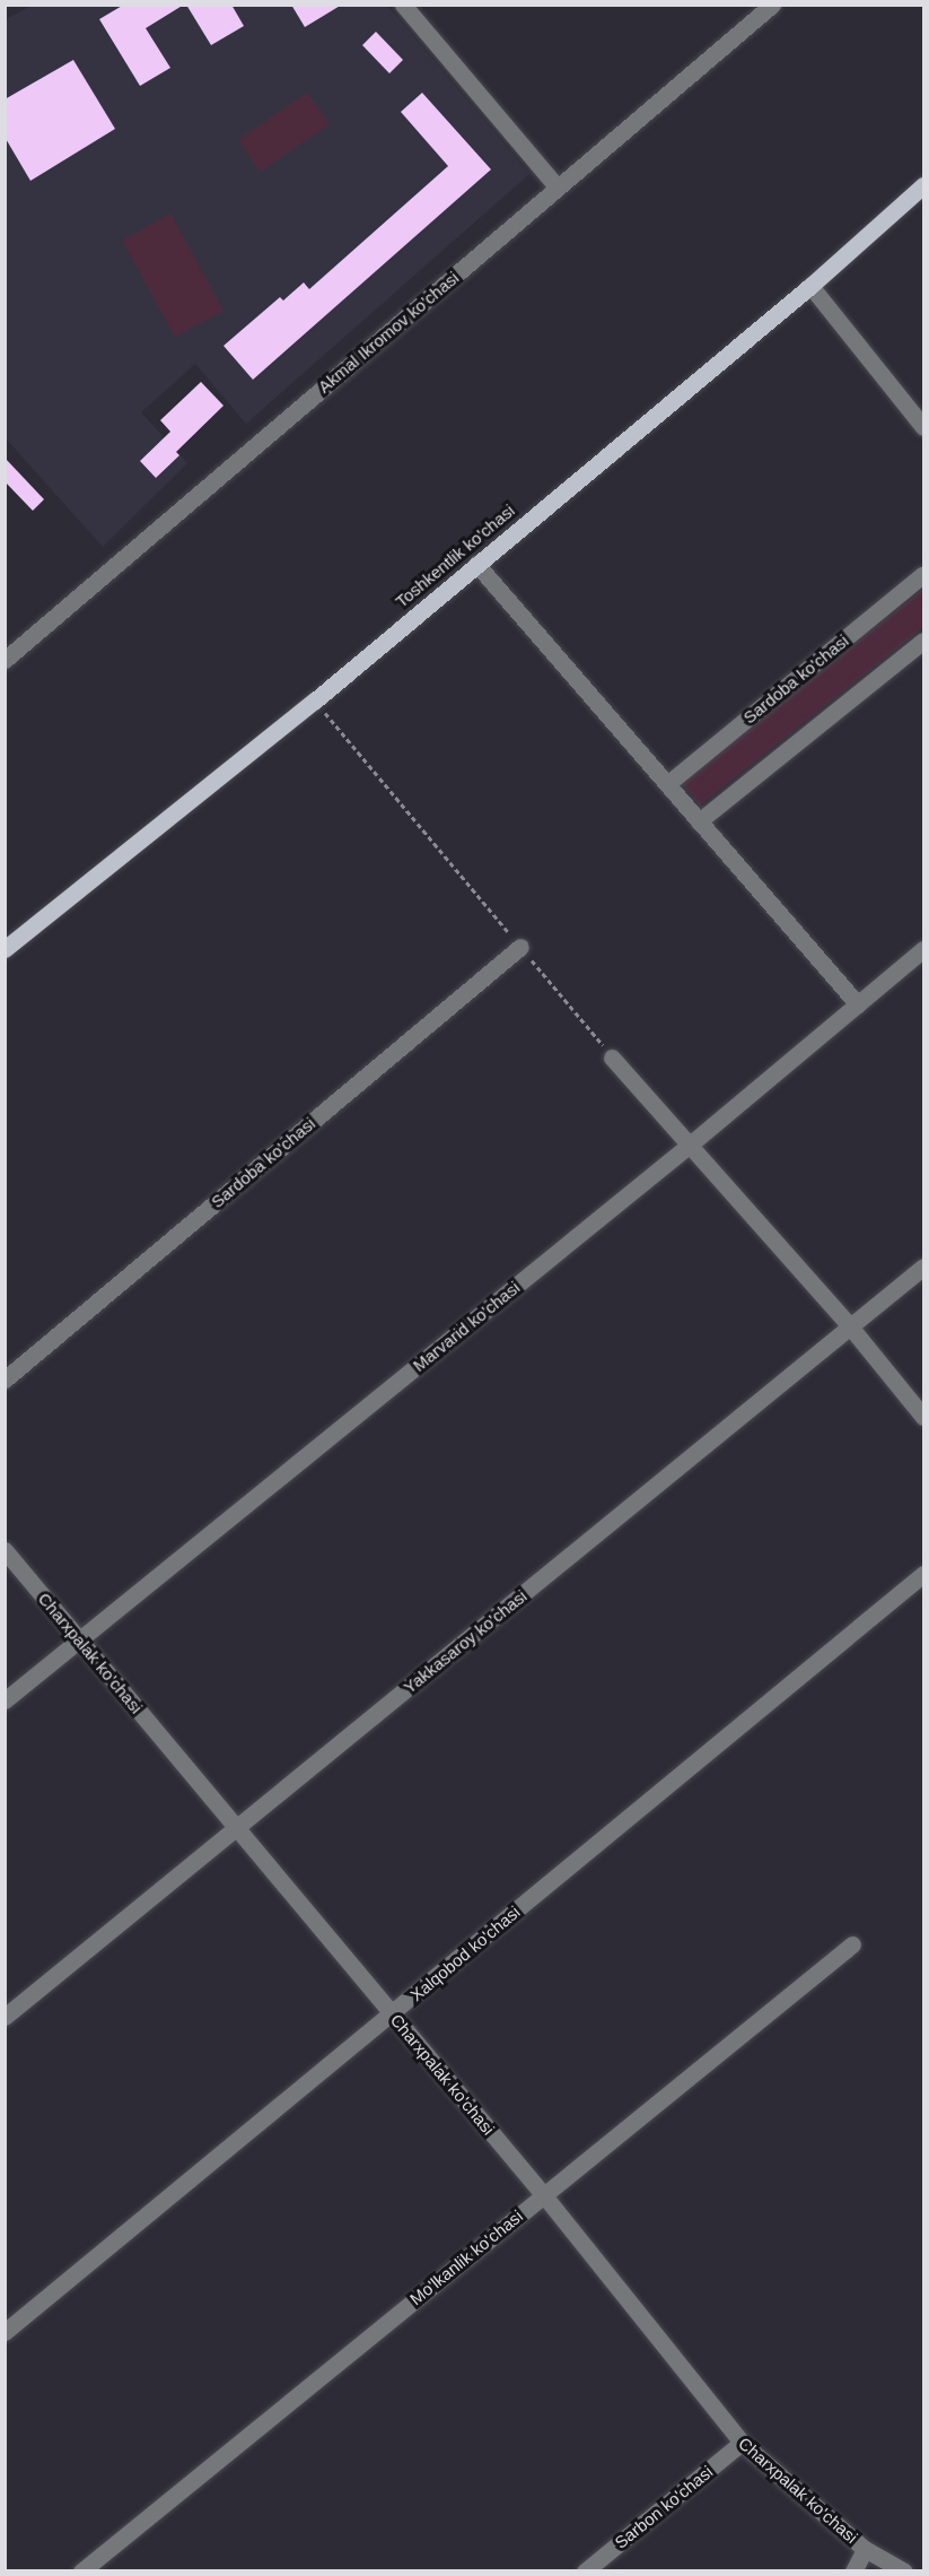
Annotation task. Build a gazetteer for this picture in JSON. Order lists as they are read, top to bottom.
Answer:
{
  "streets": {
    "main road": ["Toshkentlik ko'chasi"],
    "street": [
      "Akmal Ikromov ko'chasi",
      "Sardoba ko'chasi",
      "Marvarid ko'chasi",
      "Yakkasaroy ko'chasi",
      "Charxpalak ko'chasi",
      "Xalqobod ko'chasi",
      "Mo'lkanlik ko'chasi",
      "Sarbon ko'chasi"
    ]
  },
  "crossings": [
    ["Marvarid ko'chasi", "Charxpalak ko'chasi"],
    ["Yakkasaroy ko'chasi", "Charxpalak ko'chasi"],
    ["Charxpalak ko'chasi", "Xalqobod ko'chasi"],
    ["Charxpalak ko'chasi", "Mo'lkanlik ko'chasi"],
    ["Charxpalak ko'chasi", "Sarbon ko'chasi"]
  ]
}
